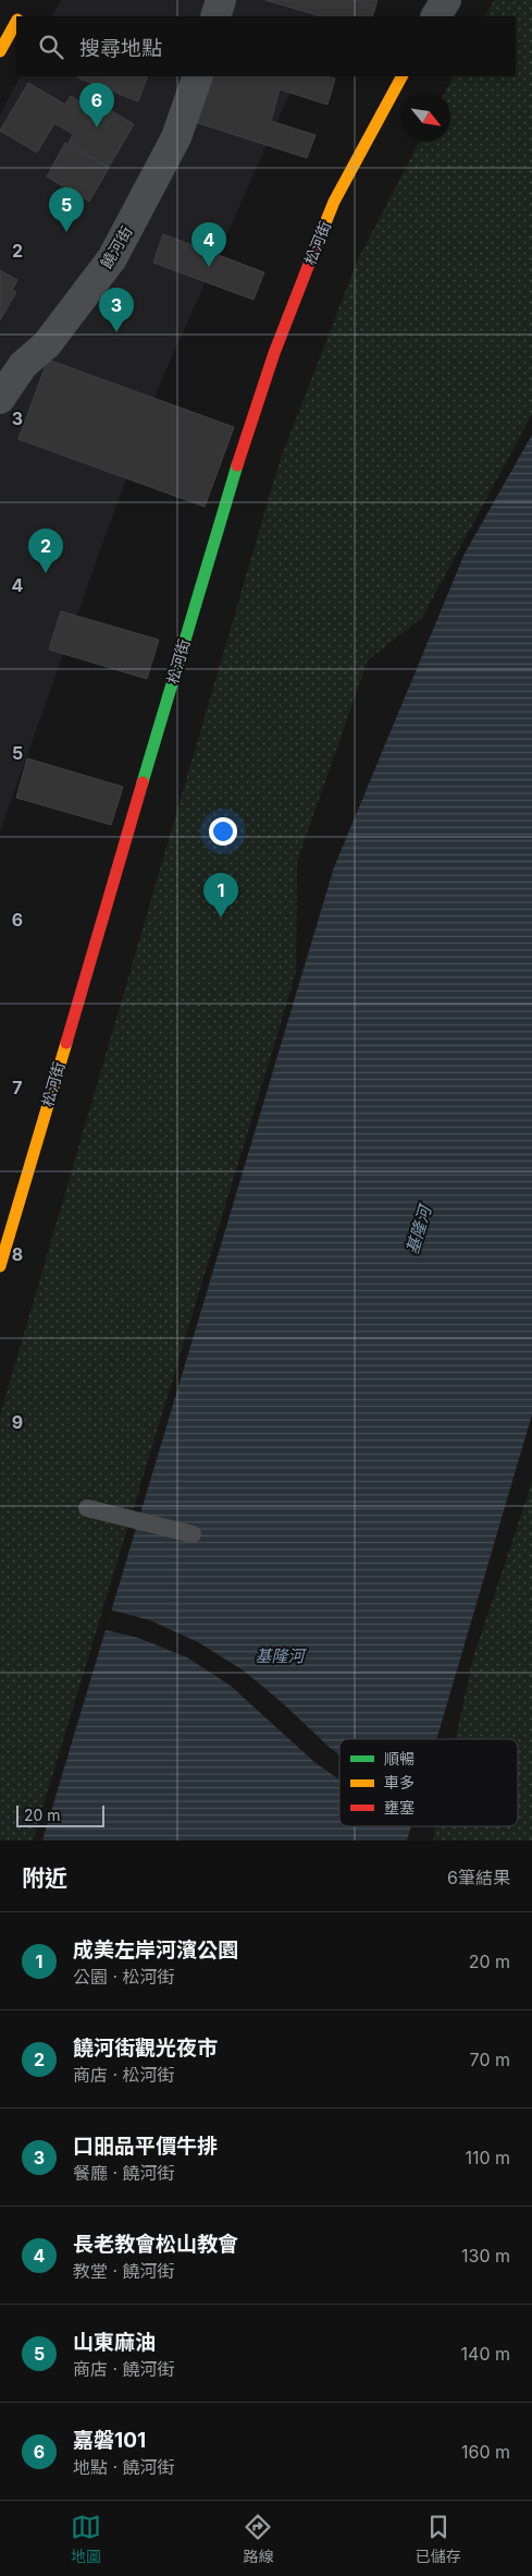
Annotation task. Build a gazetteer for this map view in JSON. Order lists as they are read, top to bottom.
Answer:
{
  "streets": {
    "street": ["松河街", "饒河街"]
  },
  "water": ["基隆河"],
  "legend": ["順暢", "車多", "壅塞"],
  "scale_bar": "20 m",
  "north": "bottom right",
  "page": {
    "search": "搜尋地點",
    "pins": [
      "6",
      "5",
      "4",
      "3",
      "2",
      "1"
    ],
    "scale": "20 m",
    "heading": ["附近", "6筆結果"],
    "list": [
      {
        "mark": "1",
        "name": "成美左岸河濱公園",
        "note": "公園 · 松河街",
        "value": "20 m"
      },
      {
        "mark": "2",
        "name": "饒河街觀光夜市",
        "note": "商店 · 松河街",
        "value": "70 m"
      },
      {
        "mark": "3",
        "name": "口昍品平價牛排",
        "note": "餐廳 · 饒河街",
        "value": "110 m"
      },
      {
        "mark": "4",
        "name": "長老教會松山教會",
        "note": "教堂 · 饒河街",
        "value": "130 m"
      },
      {
        "mark": "5",
        "name": "山東麻油",
        "note": "商店 · 饒河街",
        "value": "140 m"
      },
      {
        "mark": "6",
        "name": "嘉磐101",
        "note": "地點 · 饒河街",
        "value": "160 m"
      }
    ],
    "nav": ["地圖", "路線", "已儲存"]
  },
  "grid": {
    "rows": [
      "2",
      "3",
      "4",
      "5",
      "6",
      "7",
      "8",
      "9"
    ]
  }
}
